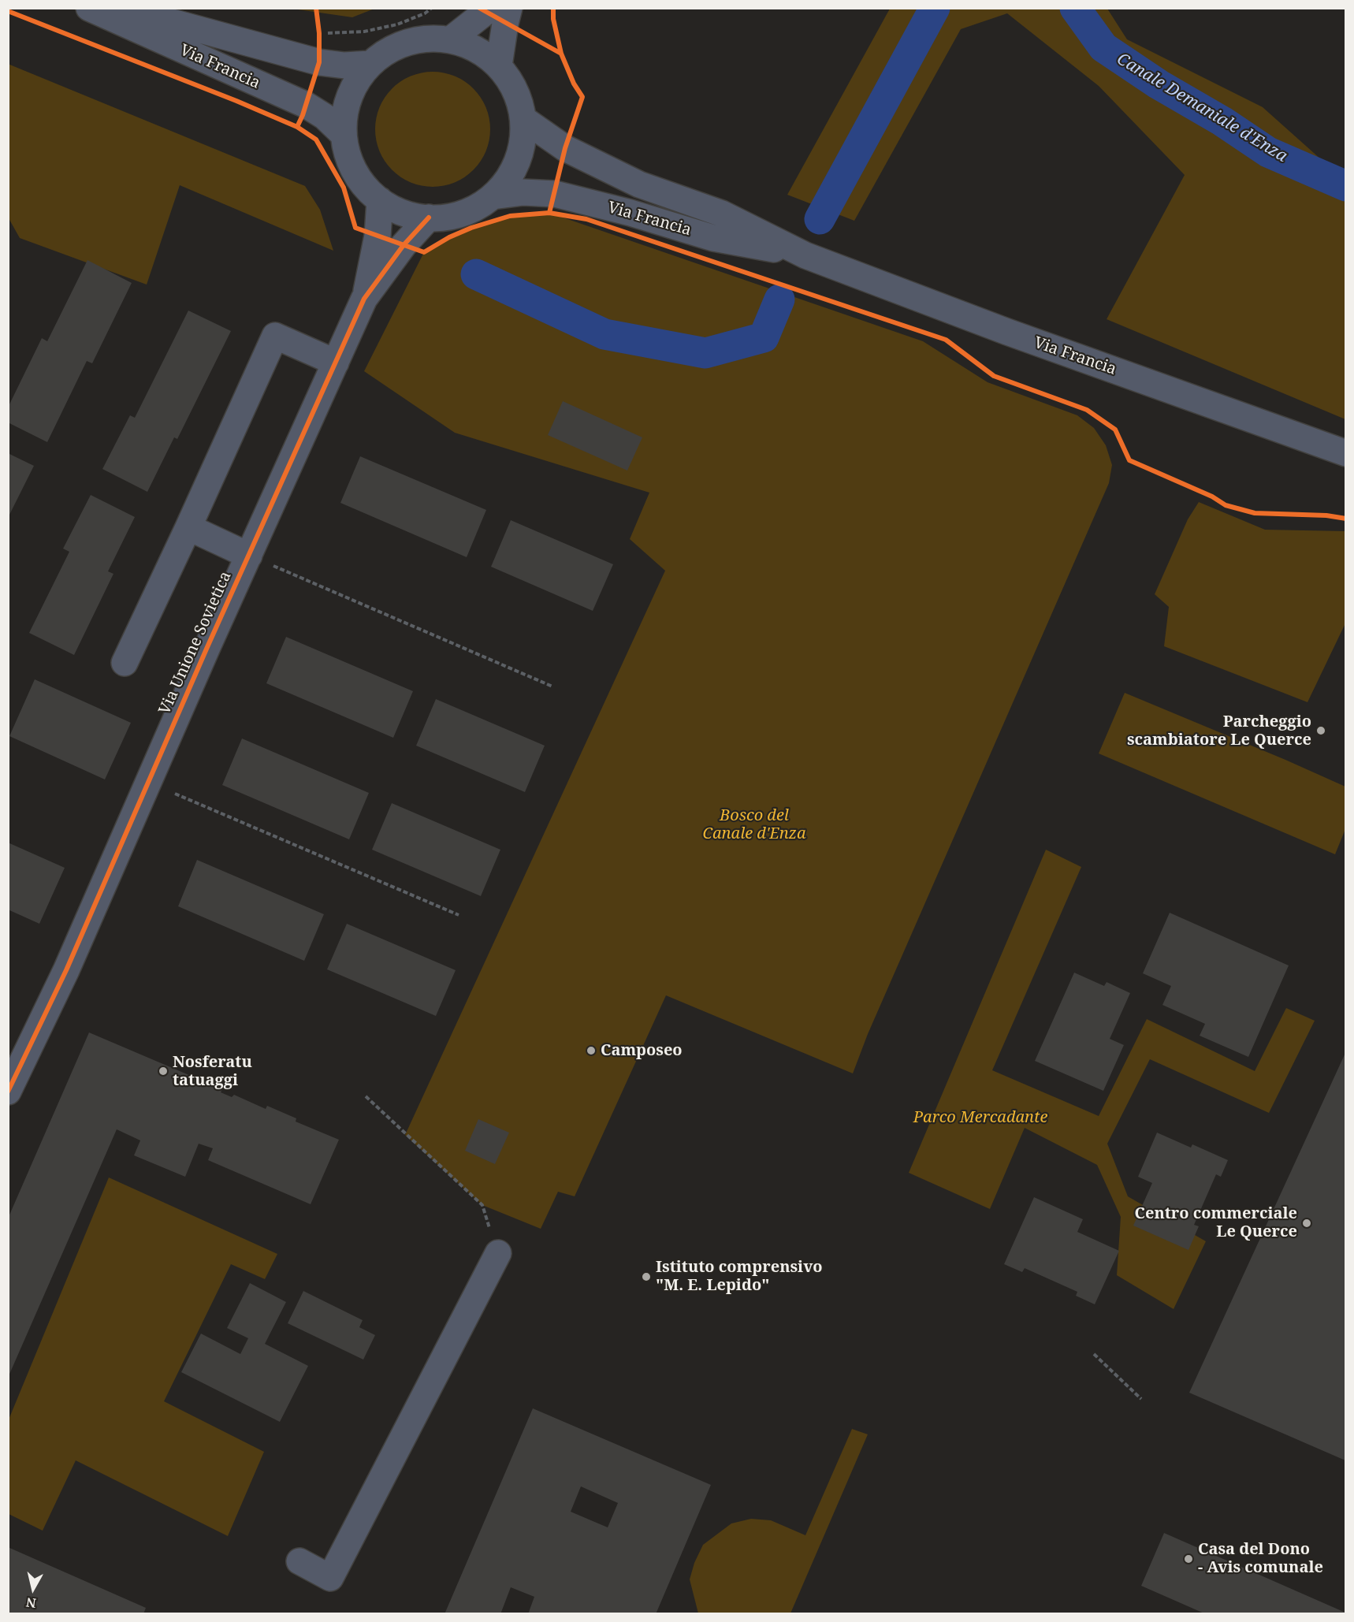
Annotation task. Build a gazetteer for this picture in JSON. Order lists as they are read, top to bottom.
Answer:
{
  "streets": {
    "street": ["Via Francia", "Via Unione Sovietica"]
  },
  "crossings": [
    ["Via Francia", "Via Unione Sovietica"]
  ],
  "water": ["Canale Demaniale d'Enza"],
  "parks": ["Bosco del Canale d'Enza", "Parco Mercadante"],
  "places": [
    "Parcheggio scambiatore Le Querce",
    "Camposeo",
    "Nosferatu tatuaggi",
    "Centro commerciale Le Querce",
    "Istituto comprensivo \"M. E. Lepido\"",
    "Casa del Dono - Avis comunale"
  ],
  "north": "bottom"
}
